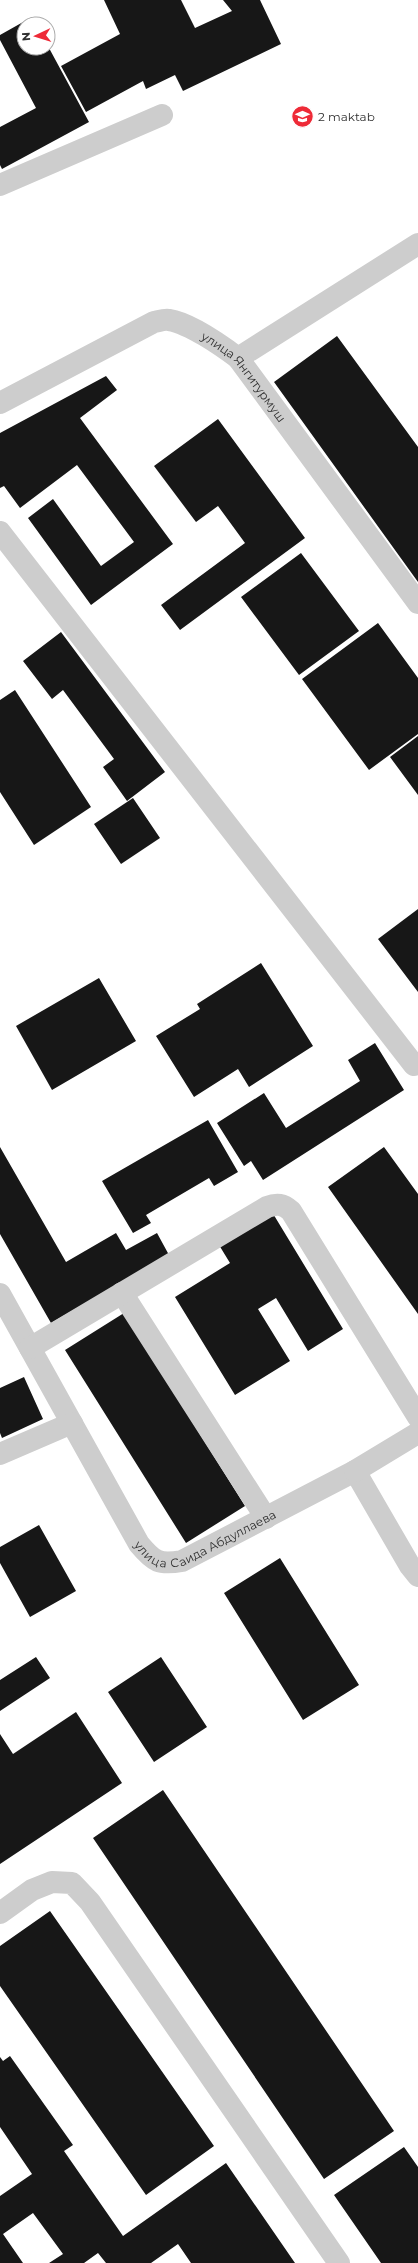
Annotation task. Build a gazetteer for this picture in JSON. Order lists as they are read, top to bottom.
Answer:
{
  "streets": {
    "street": ["улица Янгитурмуш", "улица Саида Абдуллаева"]
  },
  "places": {
    "school or university": ["2 maktab"]
  },
  "north": "left"
}
